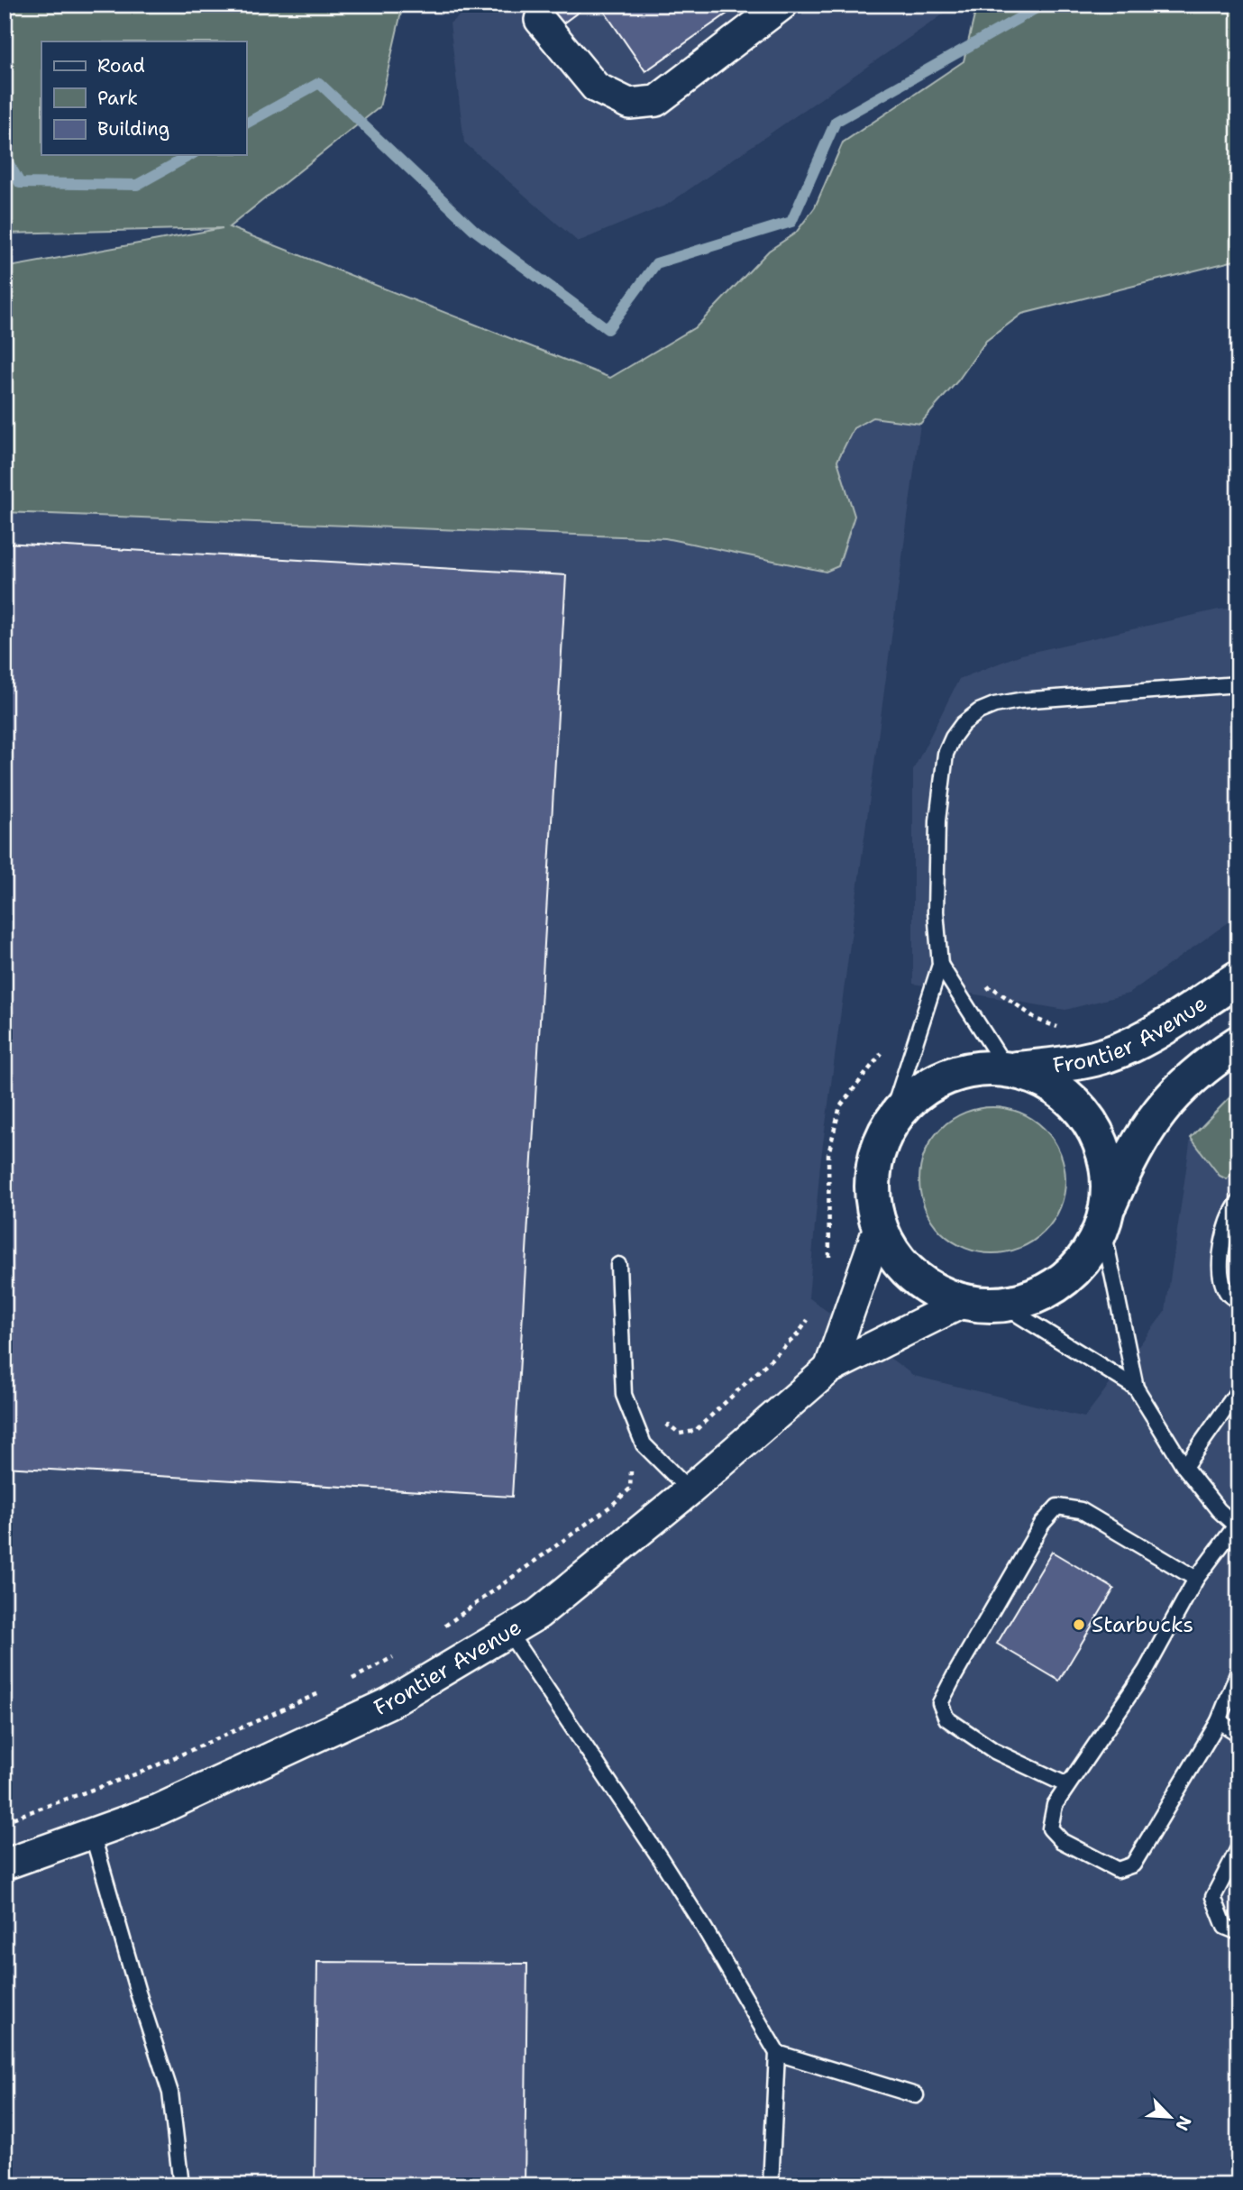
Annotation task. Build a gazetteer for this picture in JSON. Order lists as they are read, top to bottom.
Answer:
{
  "streets": {
    "street": ["Frontier Avenue"]
  },
  "places": ["Starbucks"],
  "legend": ["Road", "Park", "Building"],
  "north": "bottom right"
}
